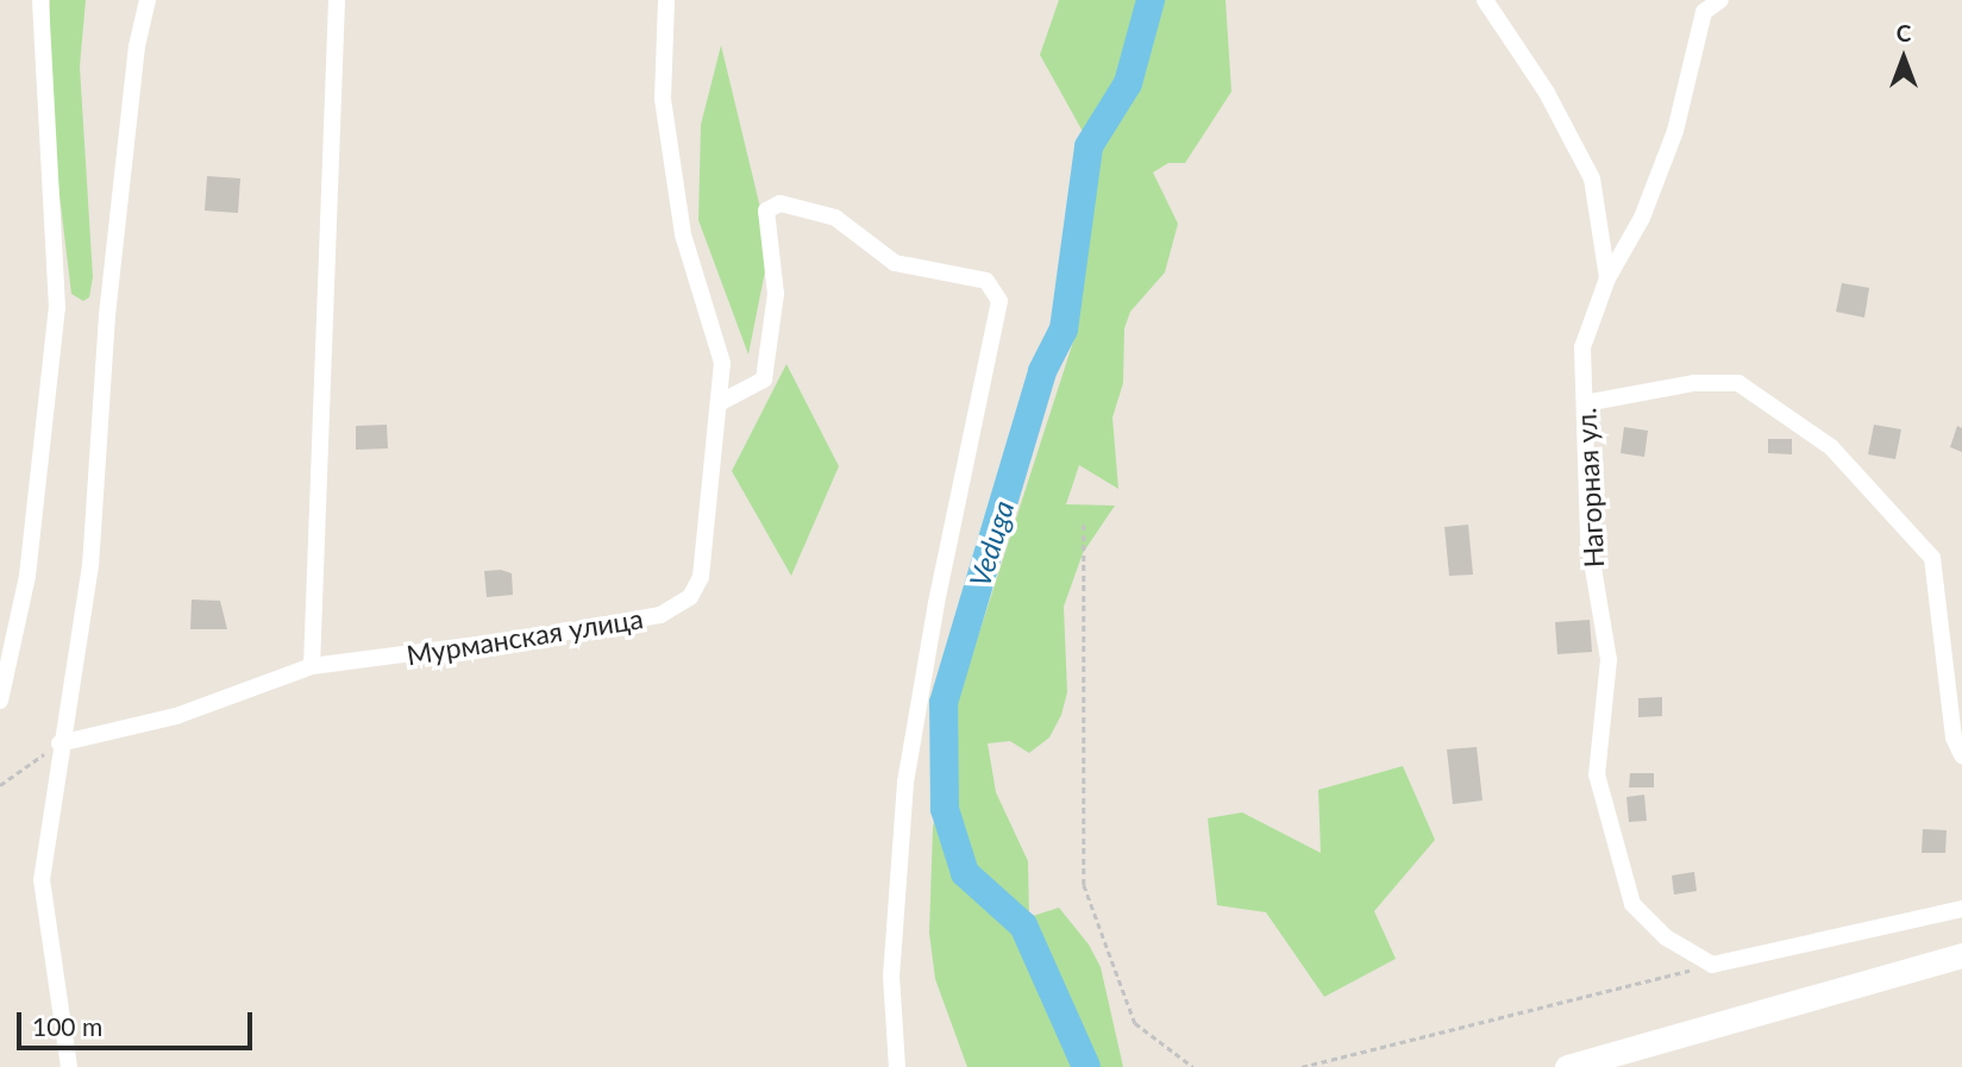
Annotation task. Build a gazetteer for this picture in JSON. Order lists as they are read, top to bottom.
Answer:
{
  "streets": {
    "street": ["Нагорная ул.", "Мурманская улица"]
  },
  "water": ["Veduga"],
  "scale_bar": "100 m",
  "north": "top"
}
